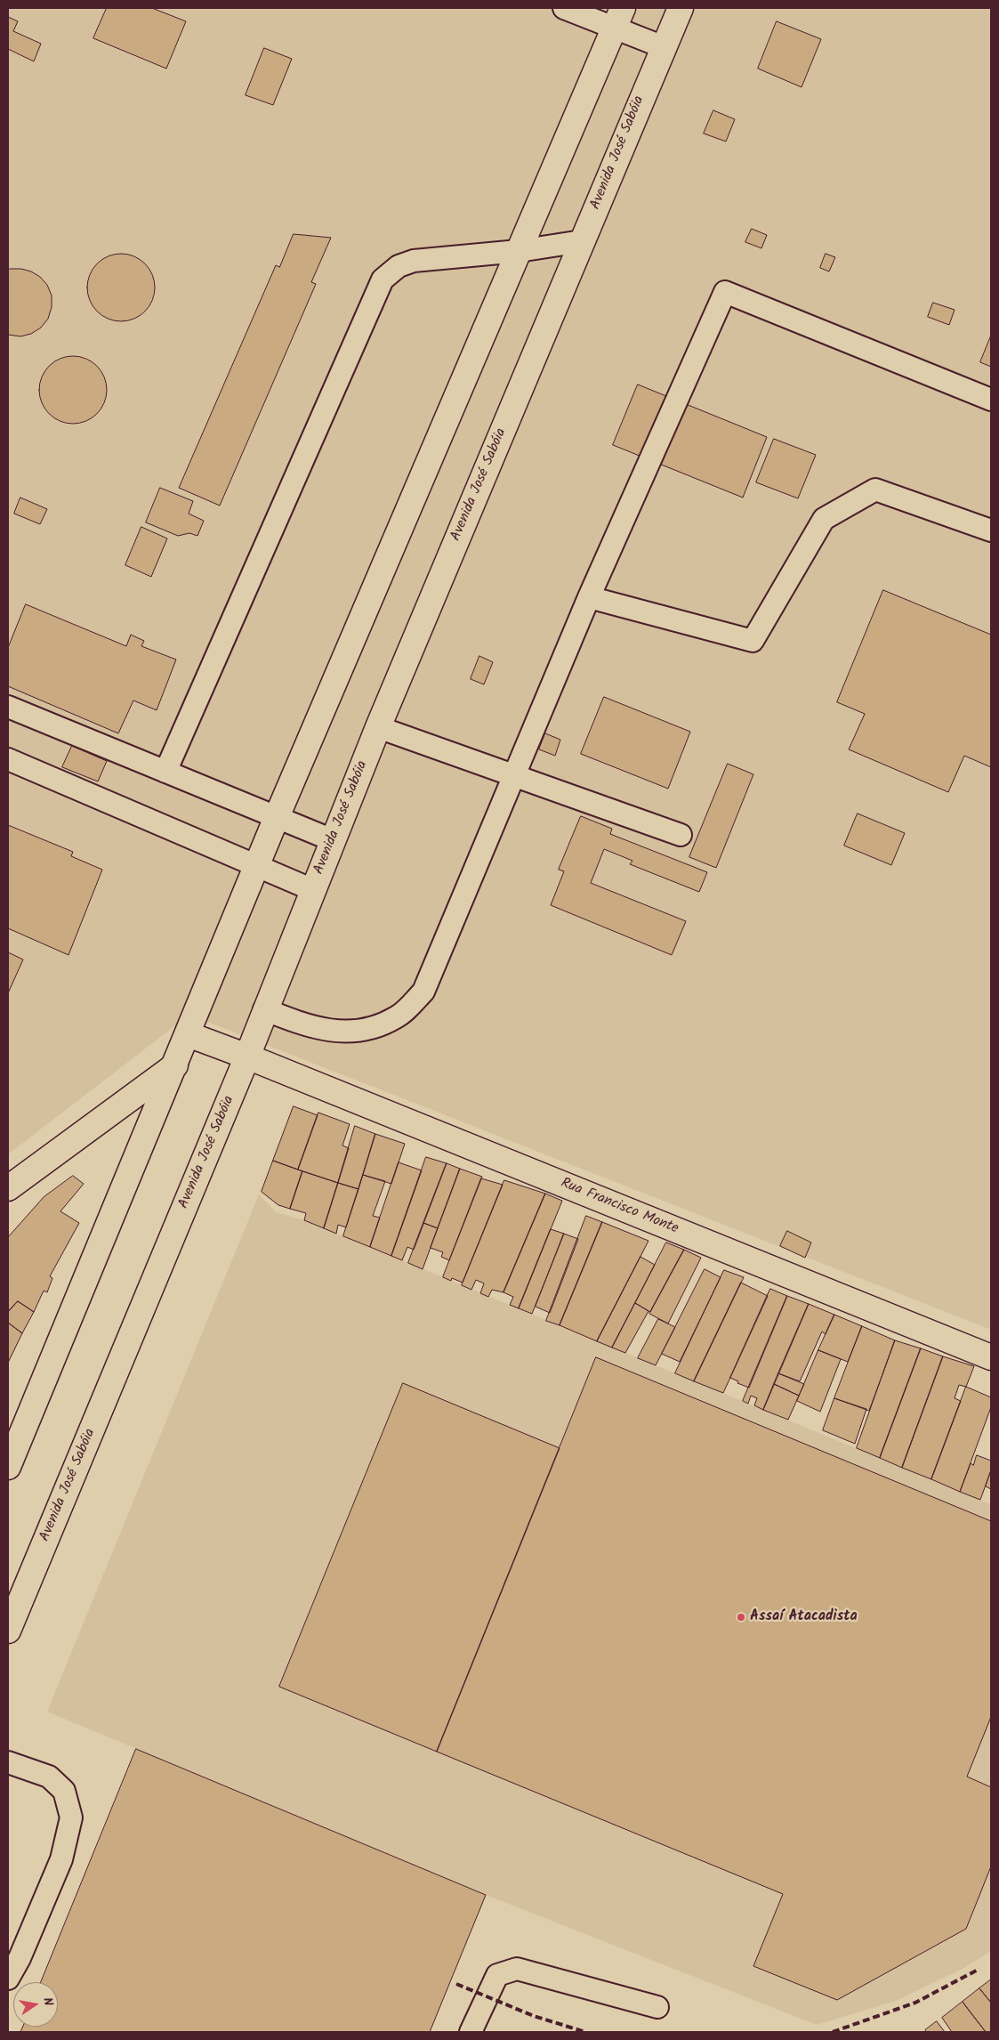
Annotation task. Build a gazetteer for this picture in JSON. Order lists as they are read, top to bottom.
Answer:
{
  "streets": {
    "main road": ["Avenida José Sabóia", "Rua Francisco Monte"]
  },
  "crossings": [
    ["Avenida José Sabóia", "Rua Francisco Monte"]
  ],
  "places": ["Assaí Atacadista"],
  "north": "right"
}
